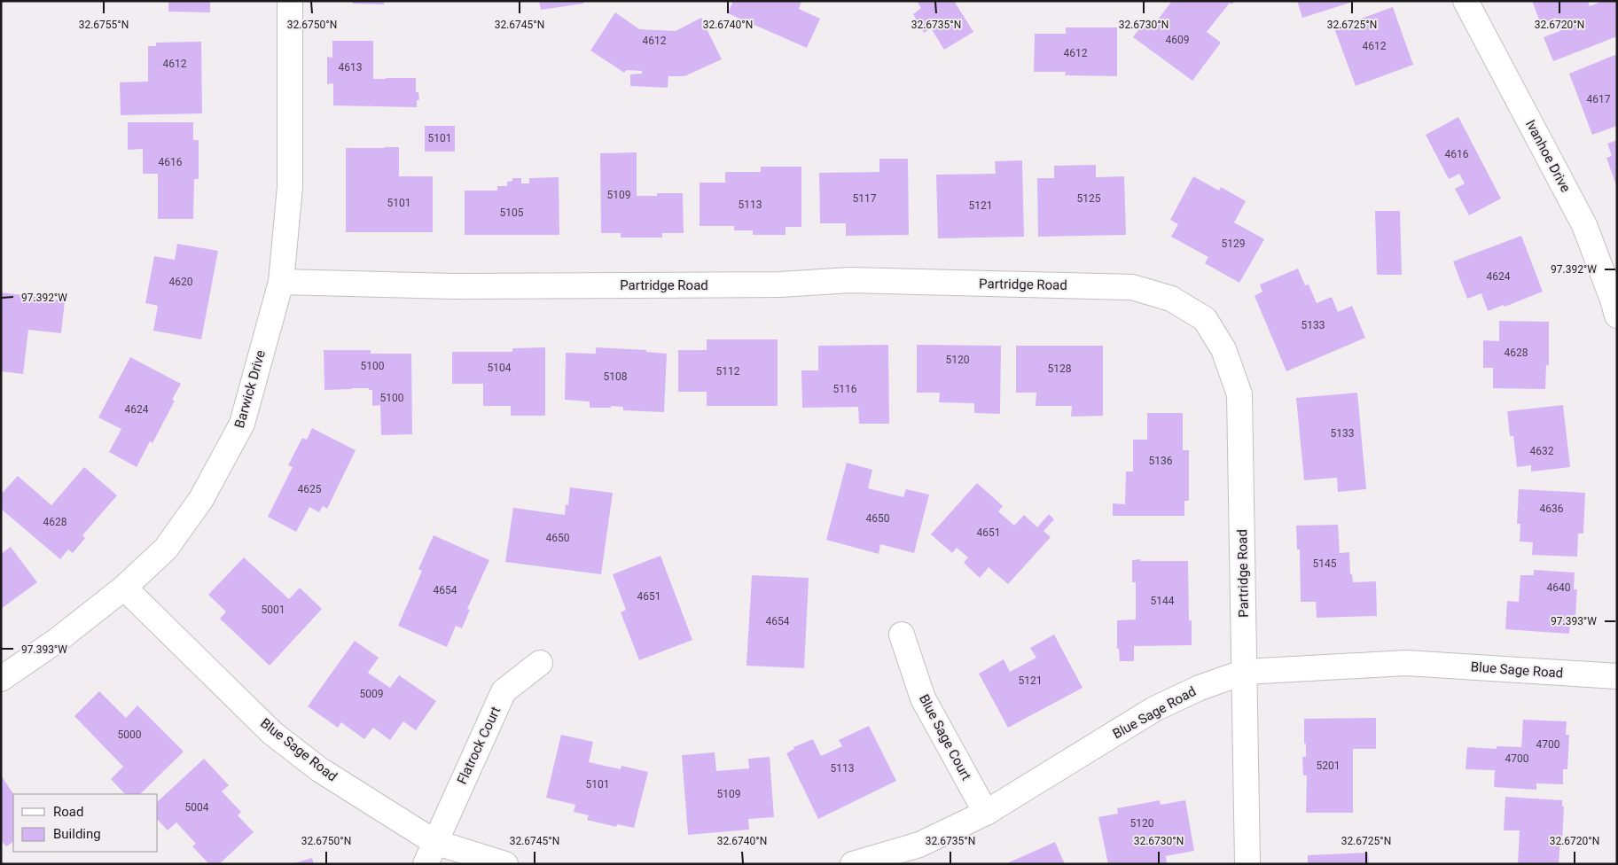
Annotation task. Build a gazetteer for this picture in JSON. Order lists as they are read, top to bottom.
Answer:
{
  "streets": {
    "street": [
      "Ivanhoe Drive",
      "Partridge Road",
      "Barwick Drive",
      "Blue Sage Road",
      "Blue Sage Court",
      "Flatrock Court"
    ]
  },
  "crossings": [
    ["Partridge Road", "Barwick Drive"],
    ["Partridge Road", "Blue Sage Road"],
    ["Barwick Drive", "Blue Sage Road"],
    ["Blue Sage Road", "Blue Sage Court"],
    ["Blue Sage Road", "Flatrock Court"]
  ],
  "house_numbers": [
    "4609",
    "4612",
    "4612",
    "4612",
    "4612",
    "4613",
    "4617",
    "5101",
    "4616",
    "4616",
    "5109",
    "5117",
    "5125",
    "5101",
    "5113",
    "5121",
    "5105",
    "5129",
    "4624",
    "4620",
    "5133",
    "4628",
    "5120",
    "5100",
    "5104",
    "5128",
    "5112",
    "5108",
    "5116",
    "5100",
    "4624",
    "5133",
    "4632",
    "5136",
    "4625",
    "4636",
    "4650",
    "4628",
    "4651",
    "4650",
    "5145",
    "4640",
    "4654",
    "4651",
    "5144",
    "5001",
    "4654",
    "5121",
    "5009",
    "5000",
    "4700",
    "4700",
    "5201",
    "5113",
    "5101",
    "5109",
    "5004",
    "5120"
  ],
  "legend": ["Road", "Building"],
  "coordinates": [
    "32.6755°N",
    "32.6750°N",
    "32.6745°N",
    "32.6740°N",
    "32.6735°N",
    "32.6730°N",
    "32.6725°N",
    "32.6720°N",
    "97.392°W",
    "97.393°W"
  ]
}
